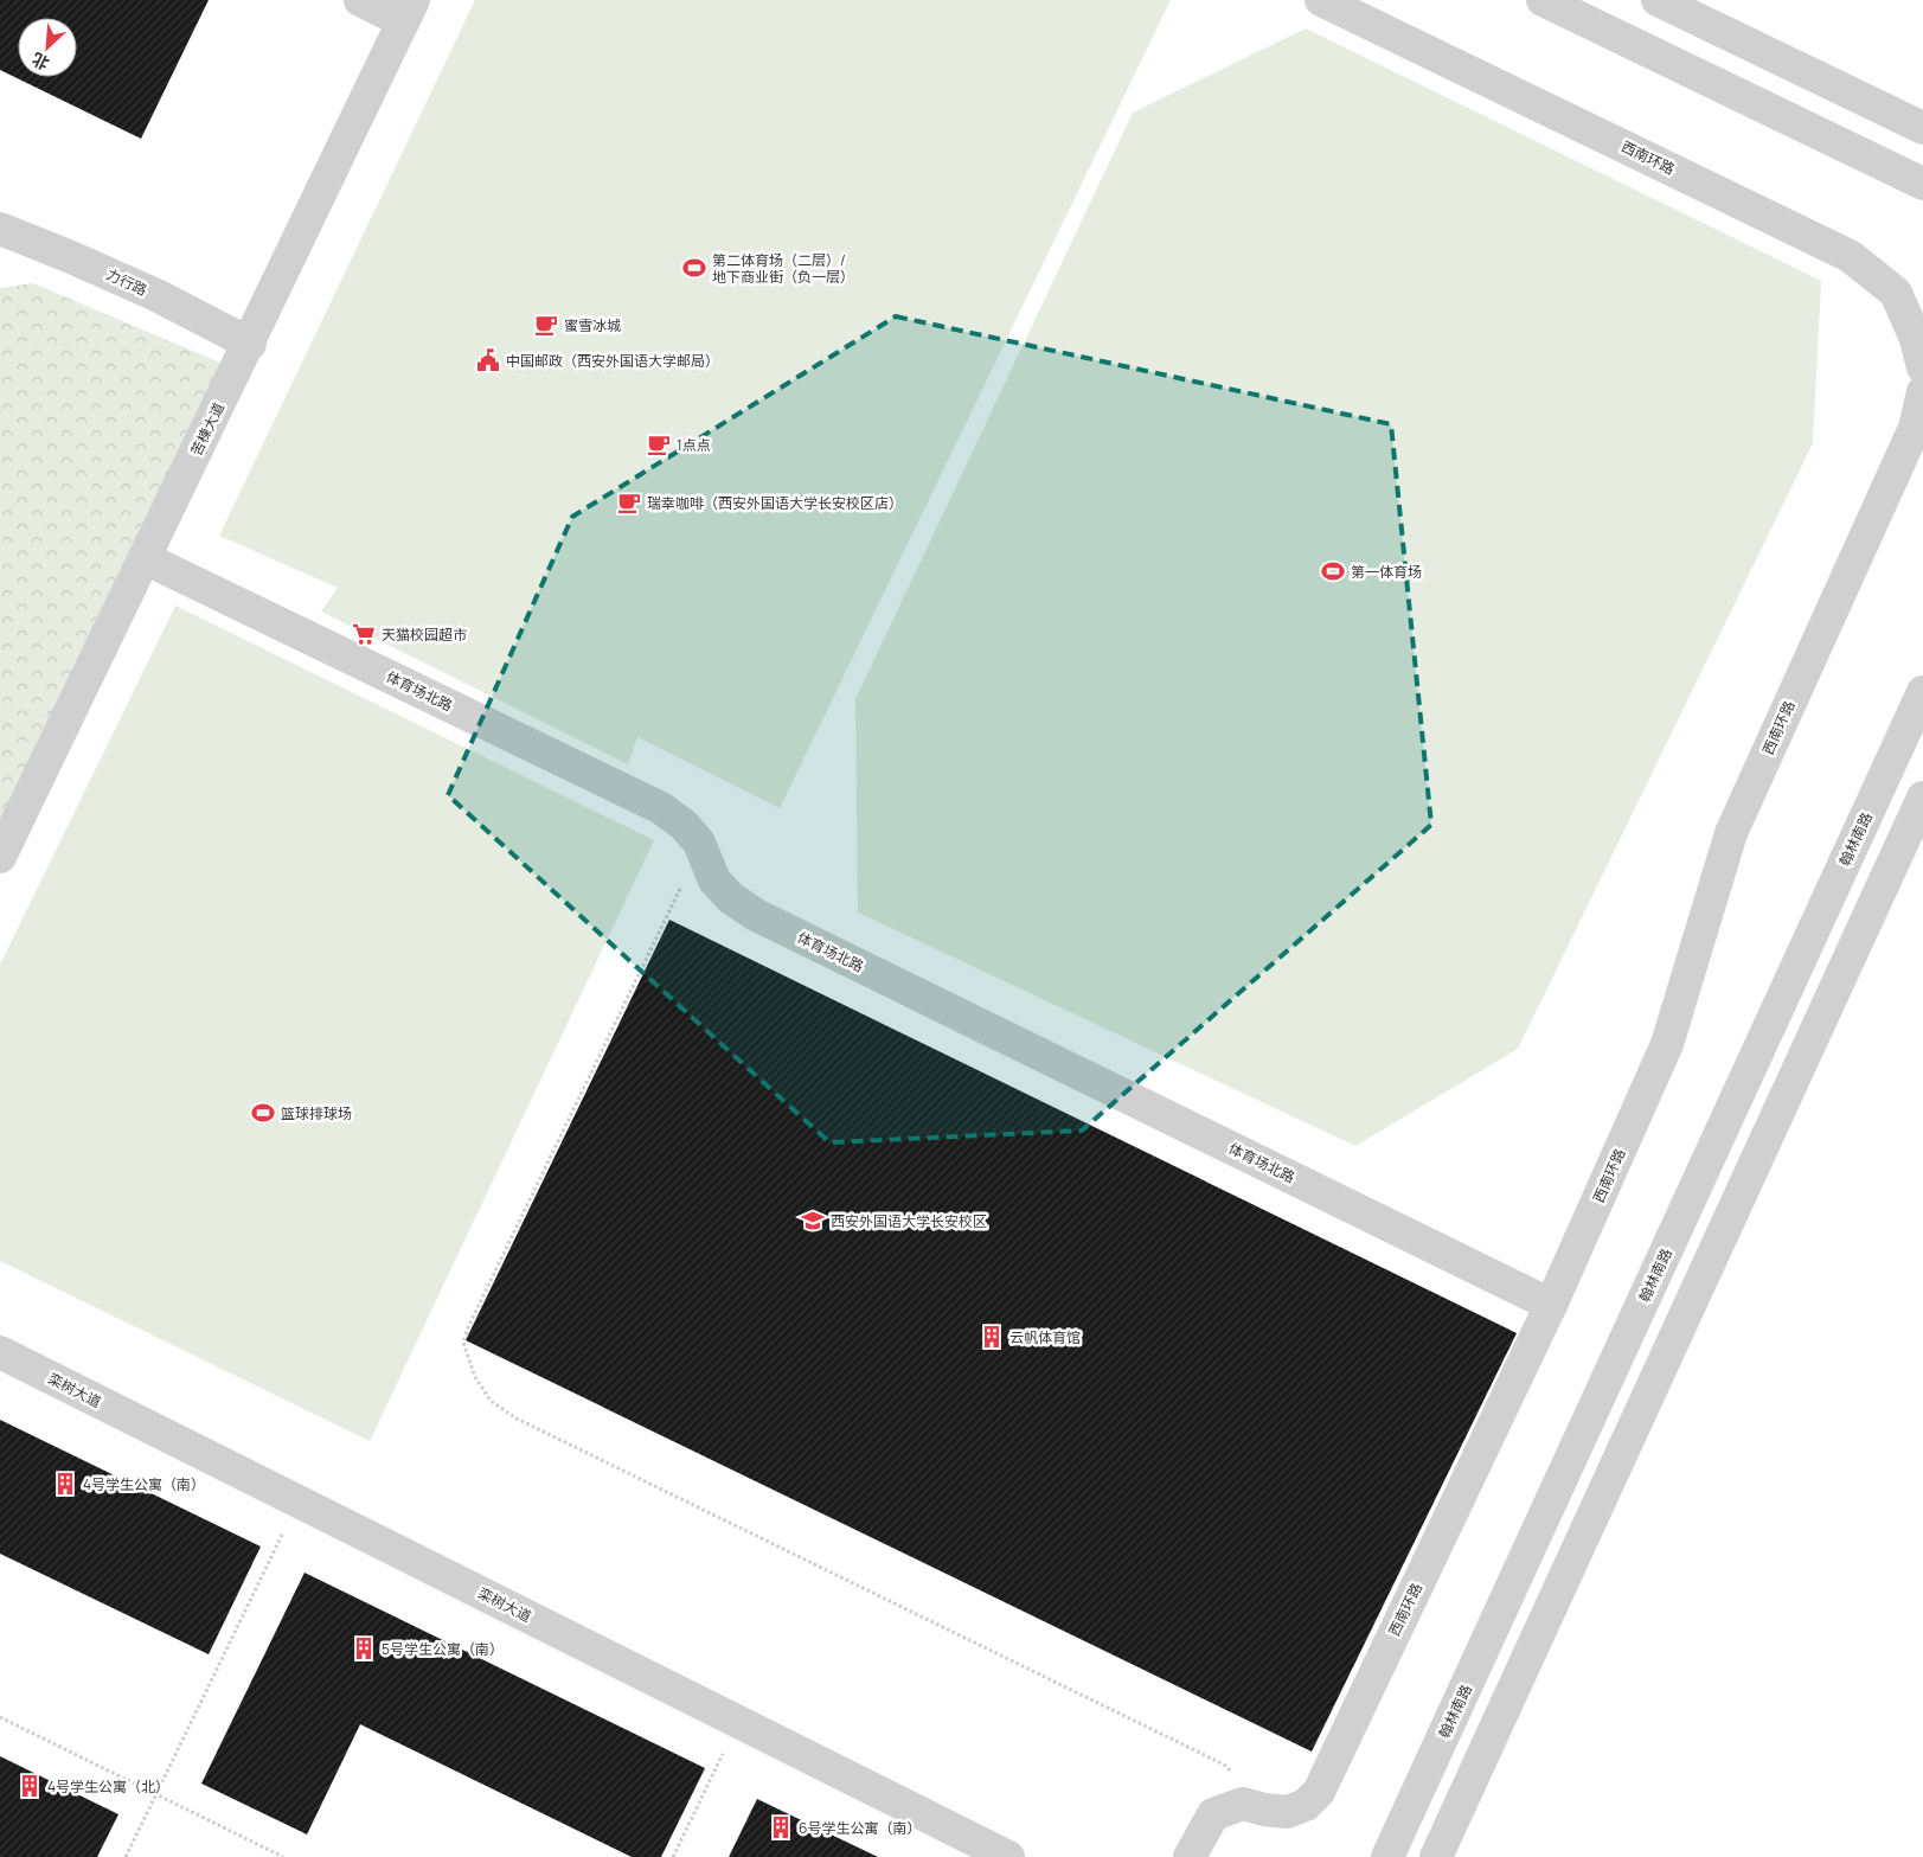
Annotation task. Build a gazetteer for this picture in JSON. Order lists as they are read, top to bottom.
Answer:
{
  "streets": {
    "street": [
      "西南环路",
      "力行路",
      "苦楝大道",
      "体育场北路",
      "翰林南路",
      "栾树大道"
    ]
  },
  "crossings": [
    ["西南环路", "体育场北路"],
    ["力行路", "苦楝大道"],
    ["苦楝大道", "体育场北路"]
  ],
  "places": {
    "sports": ["第二体育场（二层）/ 地下商业街（负一层）", "第一体育场", "篮球排球场"],
    "cafe": ["蜜雪冰城", "1点点", "瑞幸咖啡（西安外国语大学长安校区店）"],
    "public building": ["中国邮政（西安外国语大学邮局）"],
    "supermarket": ["天猫校园超市"],
    "school or university": ["西安外国语大学长安校区"],
    "building": [
      "云帆体育馆",
      "4号学生公寓（南）",
      "5号学生公寓（南）",
      "4号学生公寓（北）",
      "6号学生公寓（南）"
    ]
  },
  "north": "bottom left"
}
